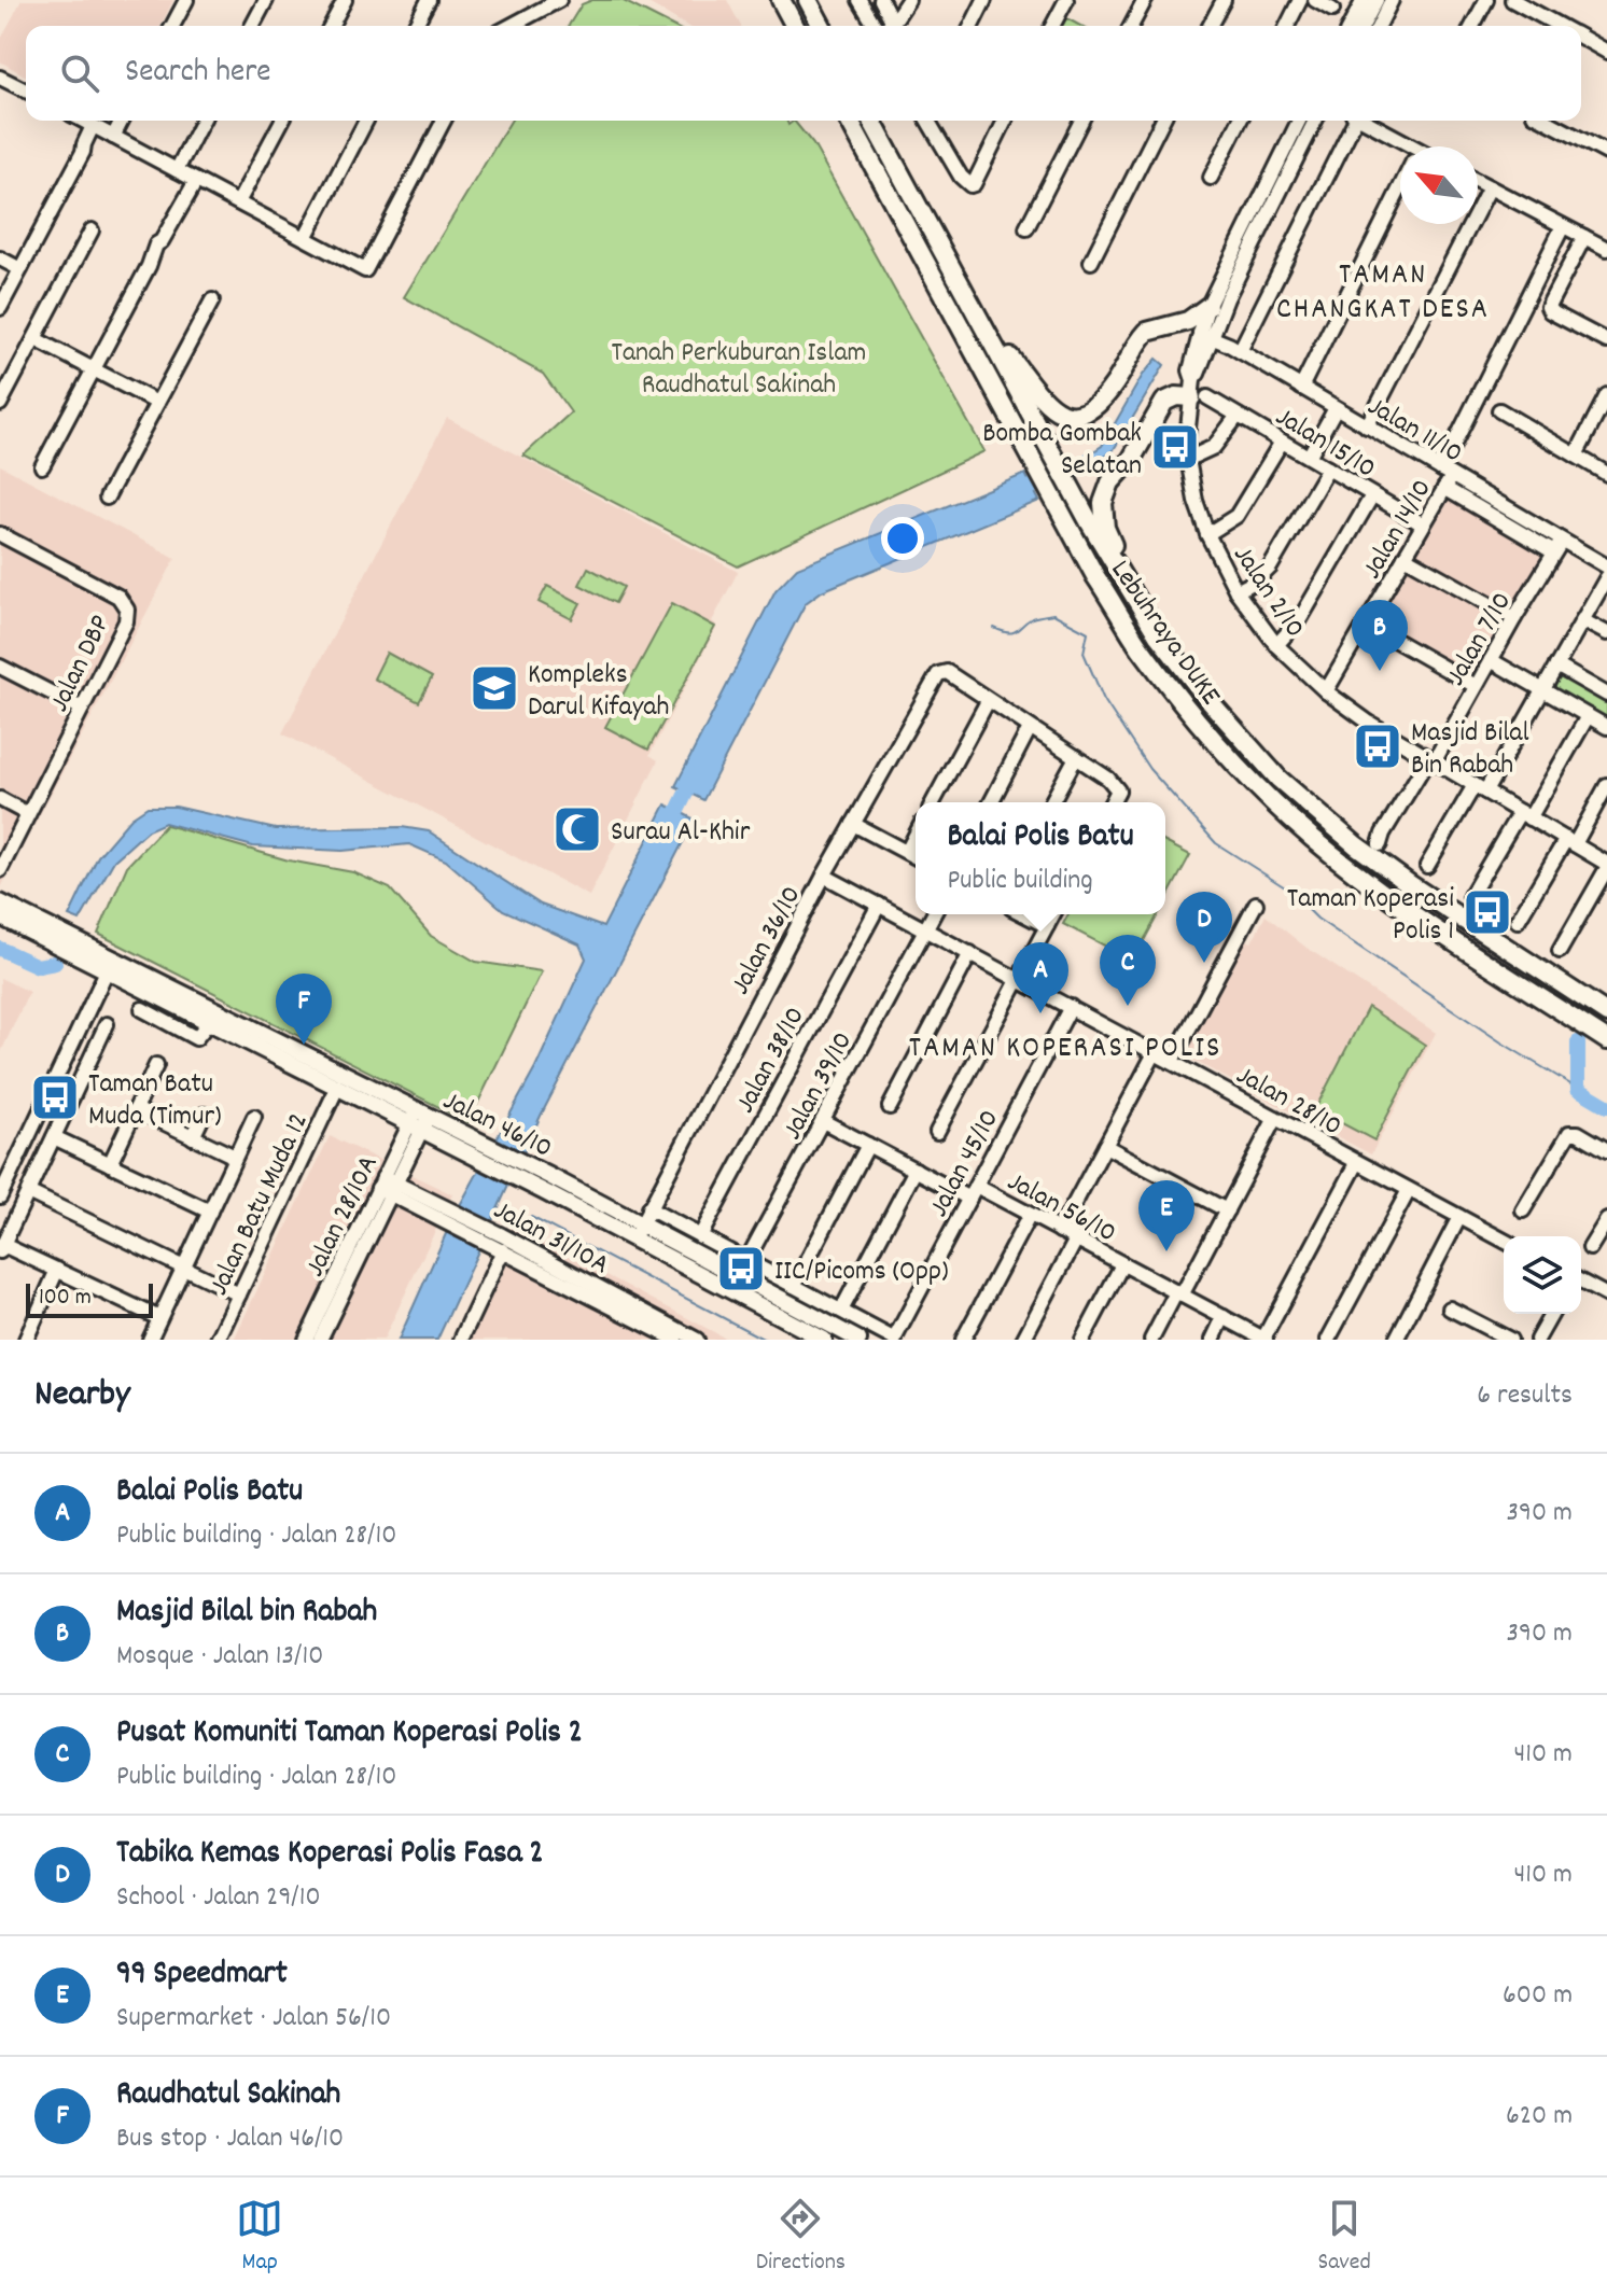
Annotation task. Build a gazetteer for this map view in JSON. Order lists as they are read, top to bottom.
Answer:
{
  "streets": {
    "highway": ["Lebuhraya DUKE"],
    "main road": ["Jalan 46/10"],
    "street": [
      "Jalan 11/10",
      "Jalan 15/10",
      "Jalan 14/10",
      "Jalan 2/10",
      "Jalan 7/10",
      "Jalan DBP",
      "Jalan 36/10",
      "Jalan 38/10",
      "Jalan 39/10",
      "Jalan 28/10",
      "Jalan 45/10",
      "Jalan Batu Muda 12",
      "Jalan 56/10",
      "Jalan 28/10A",
      "Jalan 31/10A"
    ]
  },
  "crossings": [
    ["Jalan 11/10", "Jalan 14/10"],
    ["Jalan 11/10", "Jalan 2/10"],
    ["Jalan 11/10", "Jalan 7/10"],
    ["Jalan 15/10", "Jalan 14/10"],
    ["Jalan 15/10", "Jalan 2/10"],
    ["Jalan 14/10", "Jalan 2/10"],
    ["Jalan 2/10", "Jalan 7/10"],
    ["Jalan 36/10", "Jalan 28/10"],
    ["Jalan 36/10", "Jalan 46/10"],
    ["Jalan 38/10", "Jalan 28/10"],
    ["Jalan 39/10", "Jalan 28/10"],
    ["Jalan 39/10", "Jalan 56/10"],
    ["Jalan 28/10", "Jalan 45/10"],
    ["Jalan 46/10", "Jalan Batu Muda 12"],
    ["Jalan 46/10", "Jalan 28/10A"],
    ["Jalan 45/10", "Jalan 56/10"],
    ["Jalan 28/10A", "Jalan 31/10A"]
  ],
  "districts": ["TAMAN CHANGKAT DESA", "TAMAN KOPERASI POLIS"],
  "parks": ["Tanah Perkuburan Islam Raudhatul Sakinah"],
  "places": {
    "bus stop": [
      "Bomba Gombak Selatan",
      "Masjid Bilal Bin Rabah",
      "Taman Koperasi Polis 1",
      "Taman Batu Muda (Timur)",
      "IIC/Picoms (Opp)"
    ],
    "school or university": ["Kompleks Darul Kifayah"],
    "mosque": ["Surau Al-Khir"]
  },
  "scale_bar": "100 m",
  "north": "top left",
  "page": {
    "search": "Search here",
    "pins": [
      "B",
      "D",
      "C",
      "A",
      "F",
      "E"
    ],
    "popup": ["Balai Polis Batu", "Public building"],
    "scale": "100 m",
    "heading": ["Nearby", "6 results"],
    "list": [
      {
        "mark": "A",
        "name": "Balai Polis Batu",
        "note": "Public building · Jalan 28/10",
        "value": "390 m"
      },
      {
        "mark": "B",
        "name": "Masjid Bilal bin Rabah",
        "note": "Mosque · Jalan 13/10",
        "value": "390 m"
      },
      {
        "mark": "C",
        "name": "Pusat Komuniti Taman Koperasi Polis 2",
        "note": "Public building · Jalan 28/10",
        "value": "410 m"
      },
      {
        "mark": "D",
        "name": "Tabika Kemas Koperasi Polis Fasa 2",
        "note": "School · Jalan 29/10",
        "value": "410 m"
      },
      {
        "mark": "E",
        "name": "99 Speedmart",
        "note": "Supermarket · Jalan 56/10",
        "value": "600 m"
      },
      {
        "mark": "F",
        "name": "Raudhatul Sakinah",
        "note": "Bus stop · Jalan 46/10",
        "value": "620 m"
      }
    ],
    "nav": ["Map", "Directions", "Saved"]
  }
}
